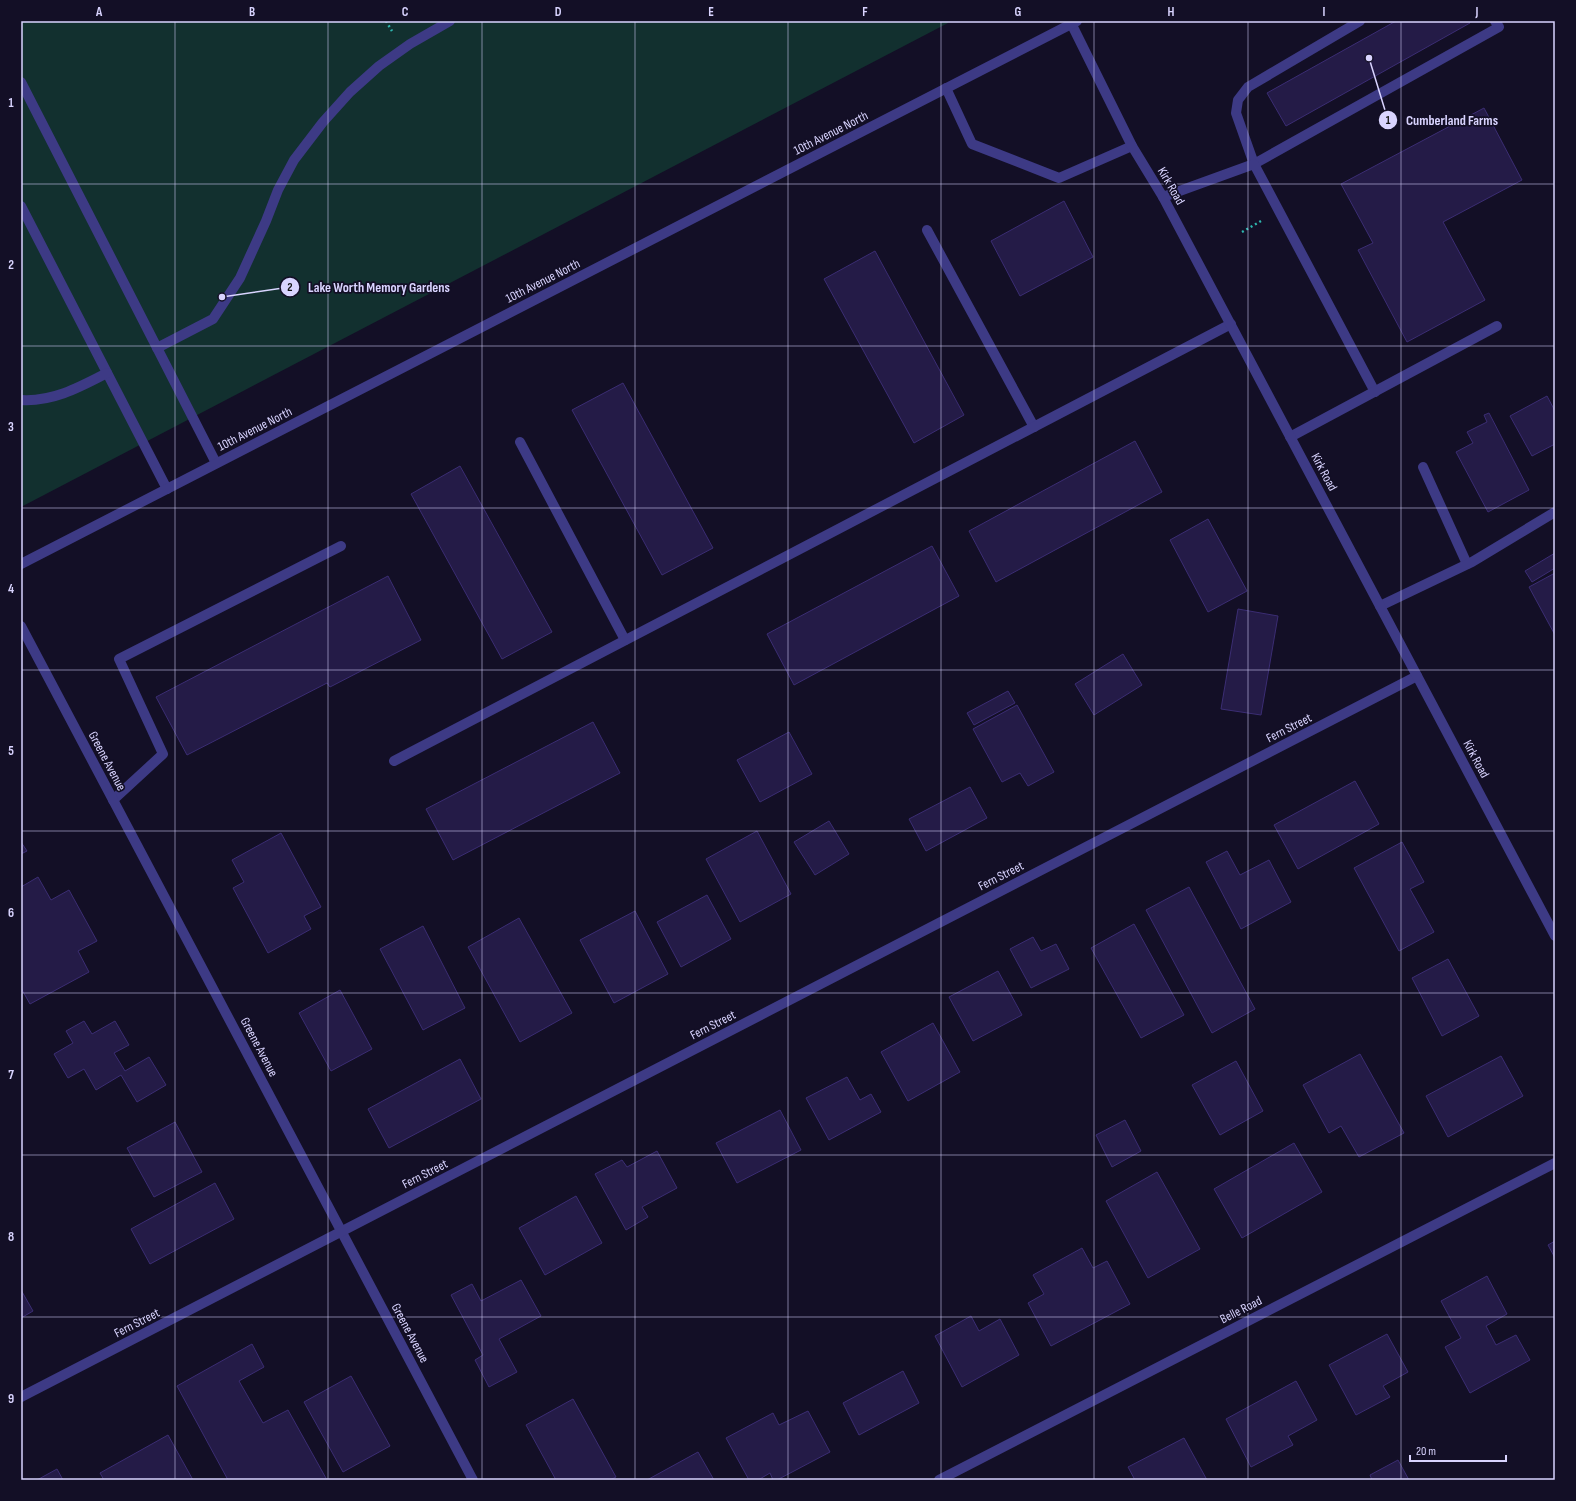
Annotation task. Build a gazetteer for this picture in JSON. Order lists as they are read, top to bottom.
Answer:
{
  "streets": {
    "street": [
      "10th Avenue North",
      "Kirk Road",
      "Fern Street",
      "Greene Avenue",
      "Belle Road"
    ]
  },
  "crossings": [
    ["10th Avenue North", "Kirk Road"],
    ["Kirk Road", "Fern Street"],
    ["Fern Street", "Greene Avenue"]
  ],
  "places": ["Cumberland Farms", "Lake Worth Memory Gardens"],
  "scale_bar": "20 m",
  "grid": {
    "columns": [
      "A",
      "B",
      "C",
      "D",
      "E",
      "F",
      "G",
      "H",
      "I",
      "J"
    ],
    "rows": [
      "1",
      "2",
      "3",
      "4",
      "5",
      "6",
      "7",
      "8",
      "9"
    ]
  }
}
